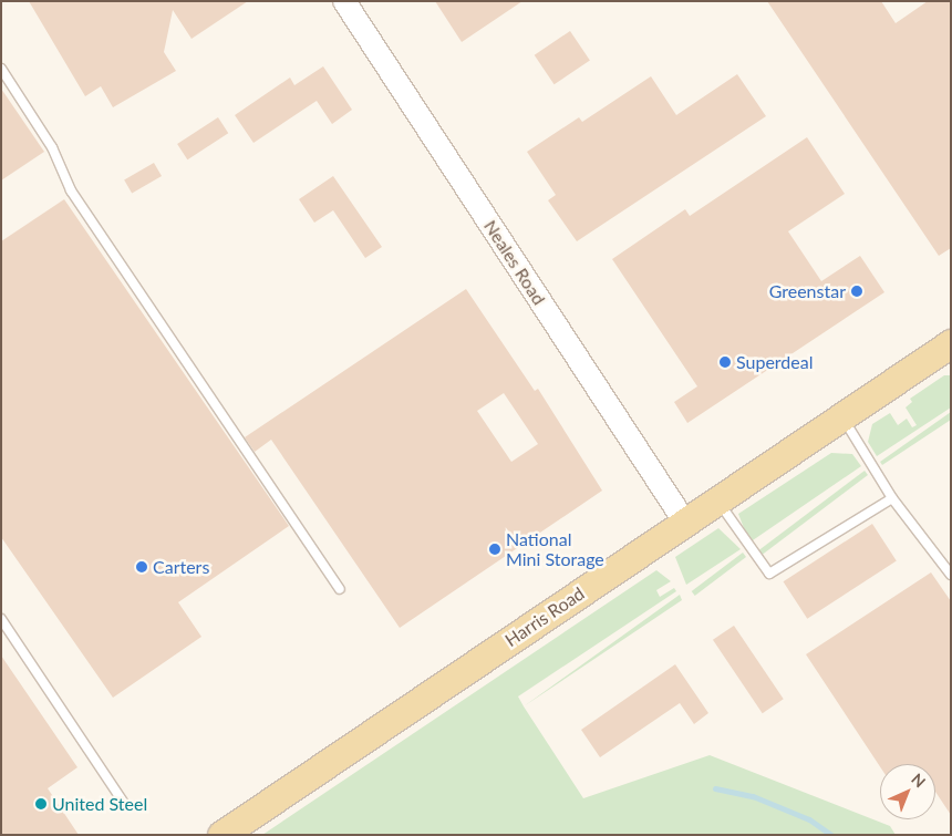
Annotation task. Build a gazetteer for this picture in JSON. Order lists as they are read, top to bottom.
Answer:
{
  "streets": {
    "main road": ["Harris Road"],
    "street": ["Neales Road"]
  },
  "crossings": [
    ["Neales Road", "Harris Road"]
  ],
  "places": [
    "Greenstar",
    "Superdeal",
    "National Mini Storage",
    "Carters",
    "United Steel"
  ],
  "north": "top right"
}
